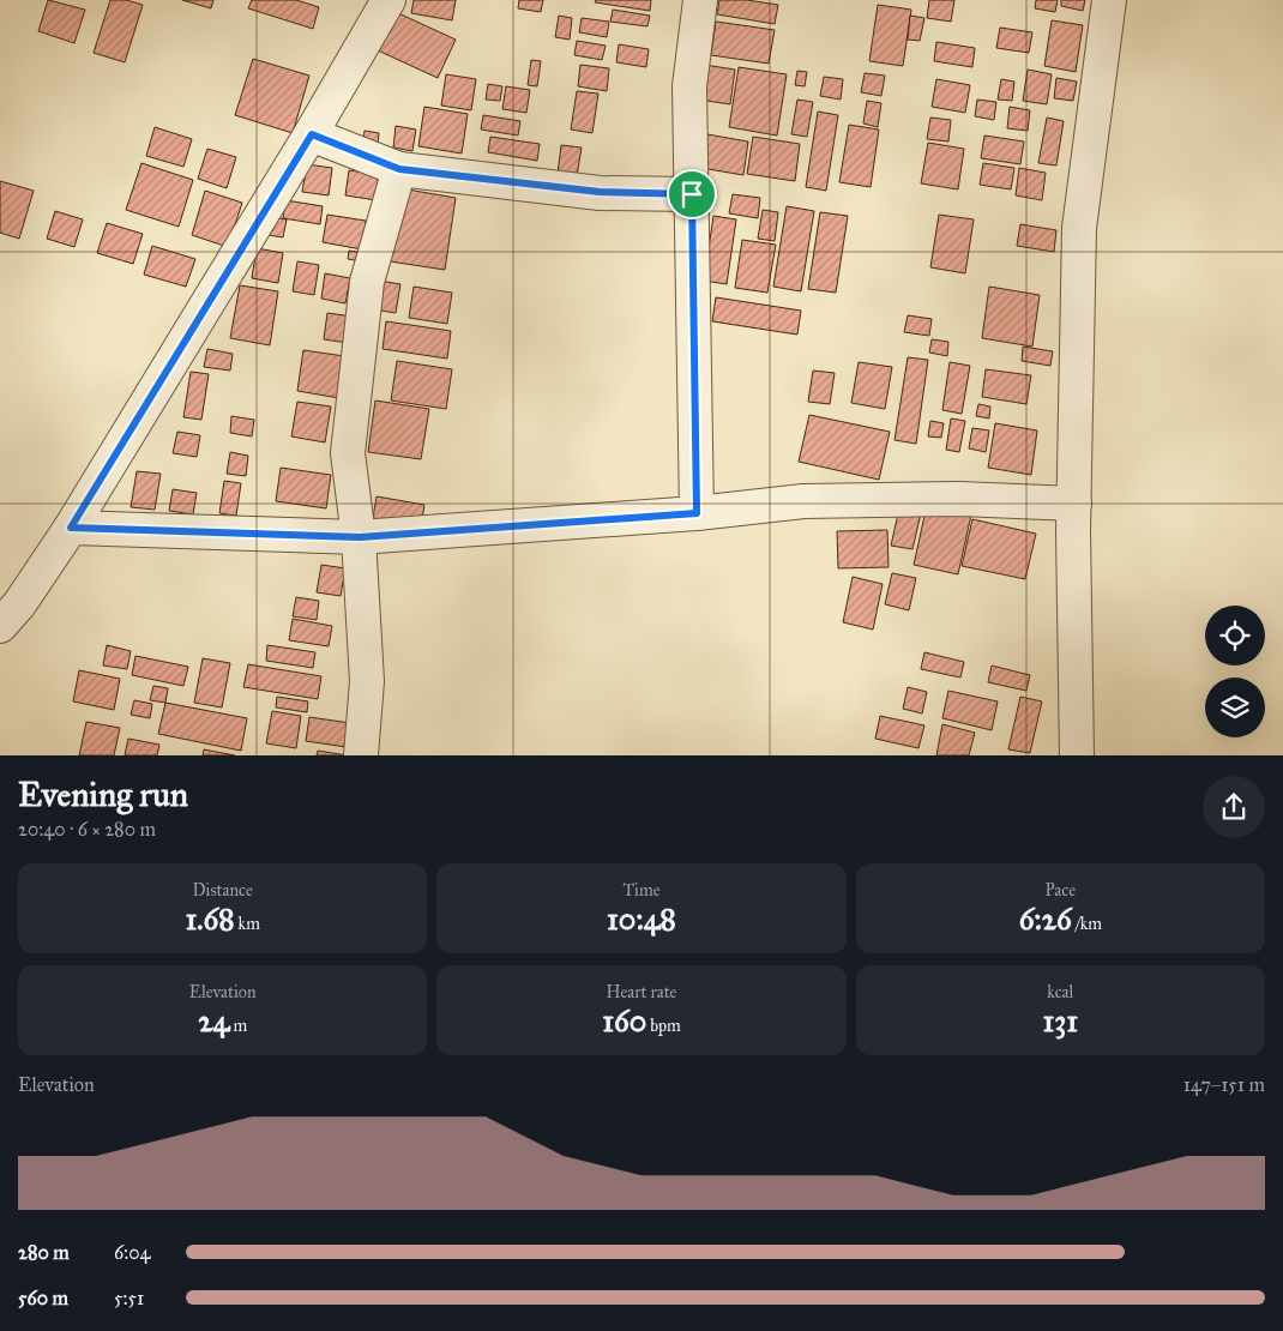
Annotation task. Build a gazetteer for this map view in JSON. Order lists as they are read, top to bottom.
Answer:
{
  "page": {
    "heading": ["Evening run", "20:40 · 6 × 280 m"],
    "stats": [
      ["Distance", "1.68 km"],
      ["Time", "10:48"],
      ["Pace", "6:26 /km"],
      ["Elevation", "24 m"],
      ["Heart rate", "160 bpm"],
      ["kcal", "131"]
    ],
    "chart": ["Elevation", "147–151 m"],
    "list": [
      {
        "name": "280 m",
        "note": "6:04"
      },
      {
        "name": "560 m",
        "note": "5:51"
      }
    ]
  }
}
